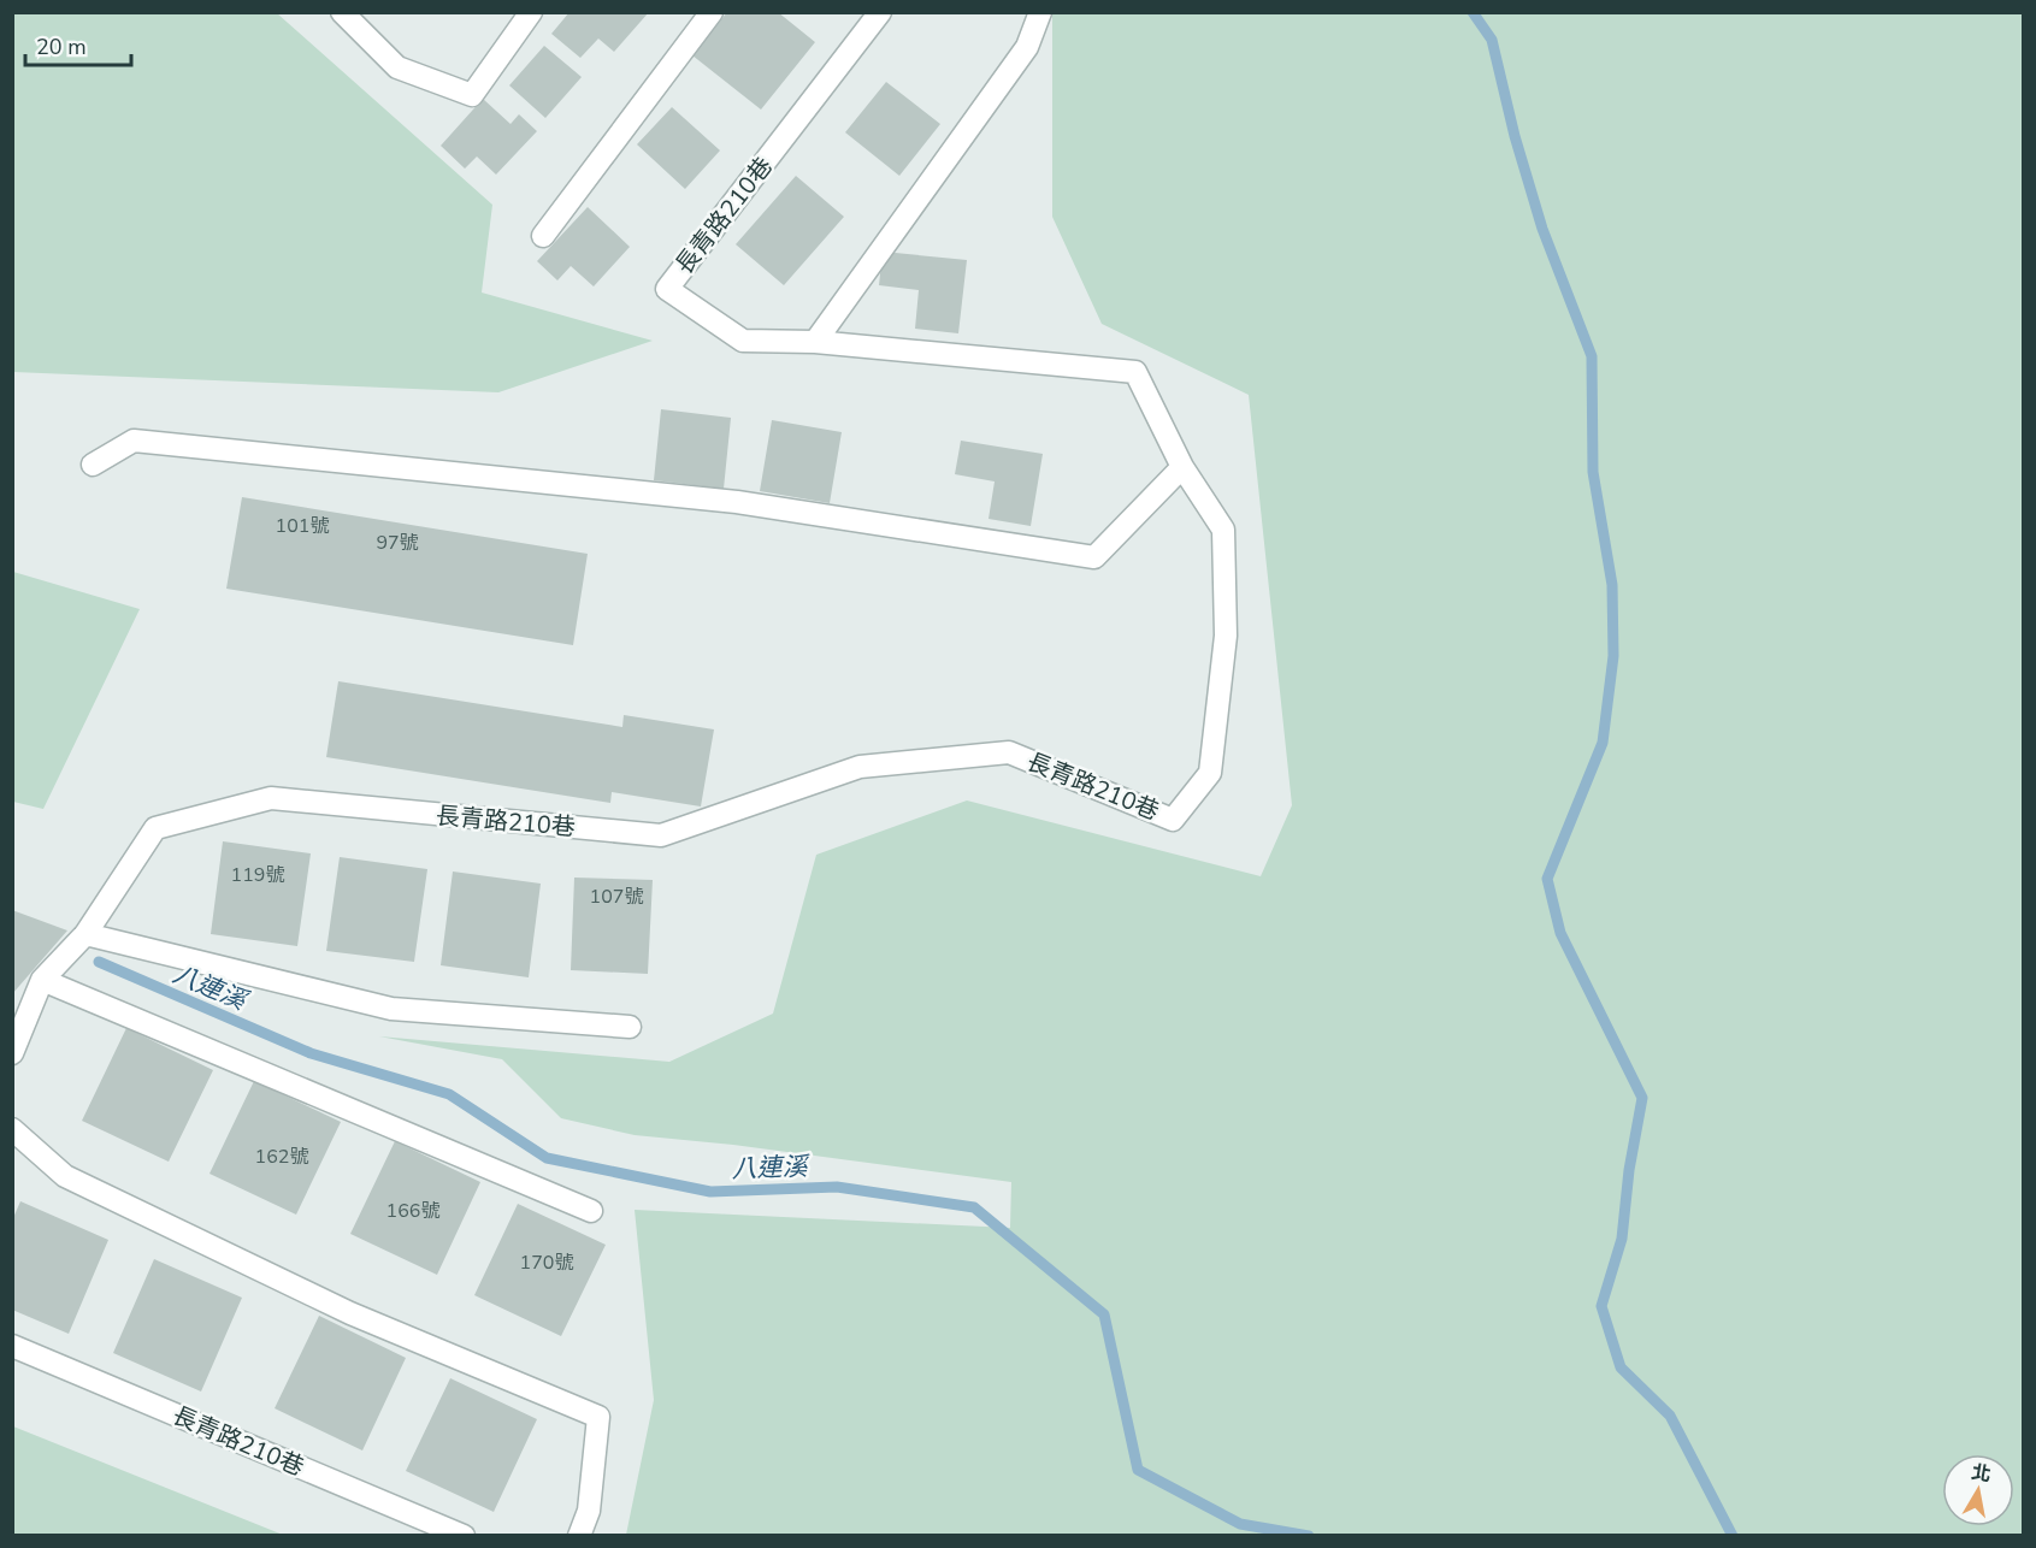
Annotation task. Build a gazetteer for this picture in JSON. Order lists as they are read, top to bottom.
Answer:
{
  "streets": {
    "lane": ["長青路210巷"]
  },
  "water": ["八連溪"],
  "house_numbers": [
    "101號",
    "97號",
    "119號",
    "107號",
    "162號",
    "166號",
    "170號"
  ],
  "scale_bar": "20 m",
  "north": "top"
}
